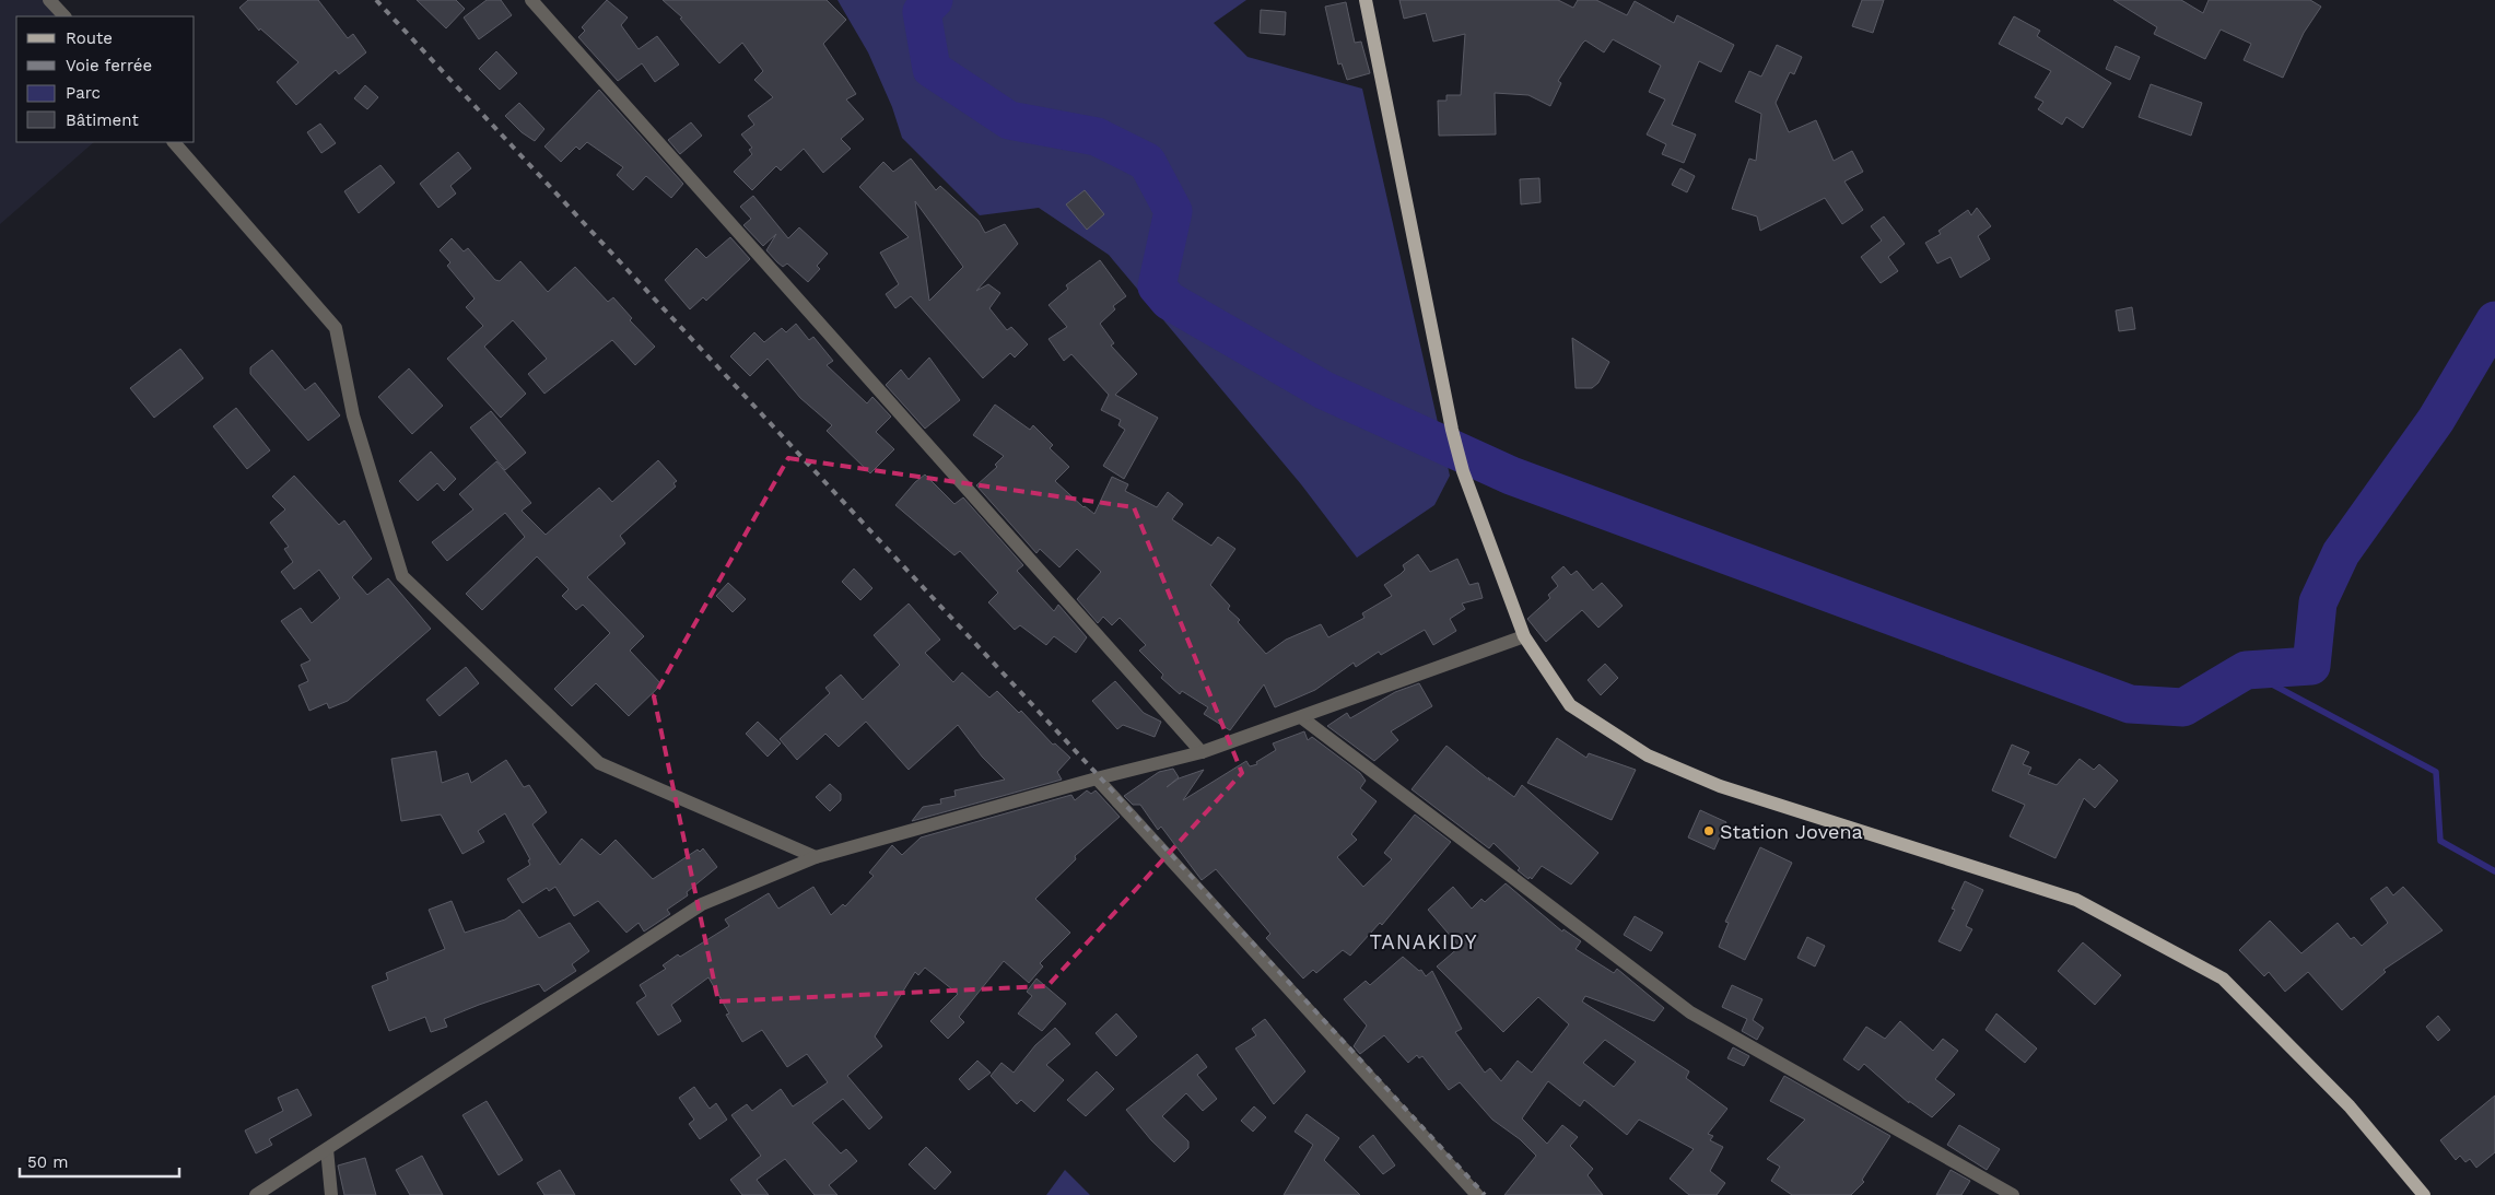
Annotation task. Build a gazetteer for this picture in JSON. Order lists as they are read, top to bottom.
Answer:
{
  "districts": ["TANAKIDY"],
  "places": ["Station Jovena"],
  "legend": [
    "Route",
    "Voie ferrée",
    "Parc",
    "Bâtiment"
  ],
  "scale_bar": "50 m"
}
